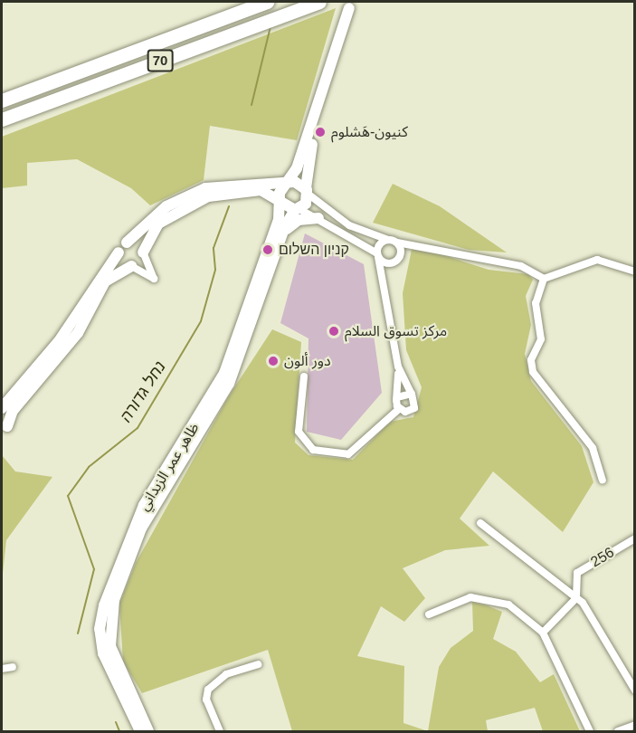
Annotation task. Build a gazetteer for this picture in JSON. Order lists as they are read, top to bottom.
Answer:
{
  "streets": {
    "highway": ["70"],
    "main road": ["ظاهر عمر الزيداني"],
    "street": ["256"]
  },
  "water": ["נחל גדורה"],
  "places": [
    "كنيون-هَشلوم",
    "קניון השלום",
    "مركز تسوق السلام",
    "دور ألون"
  ]
}
